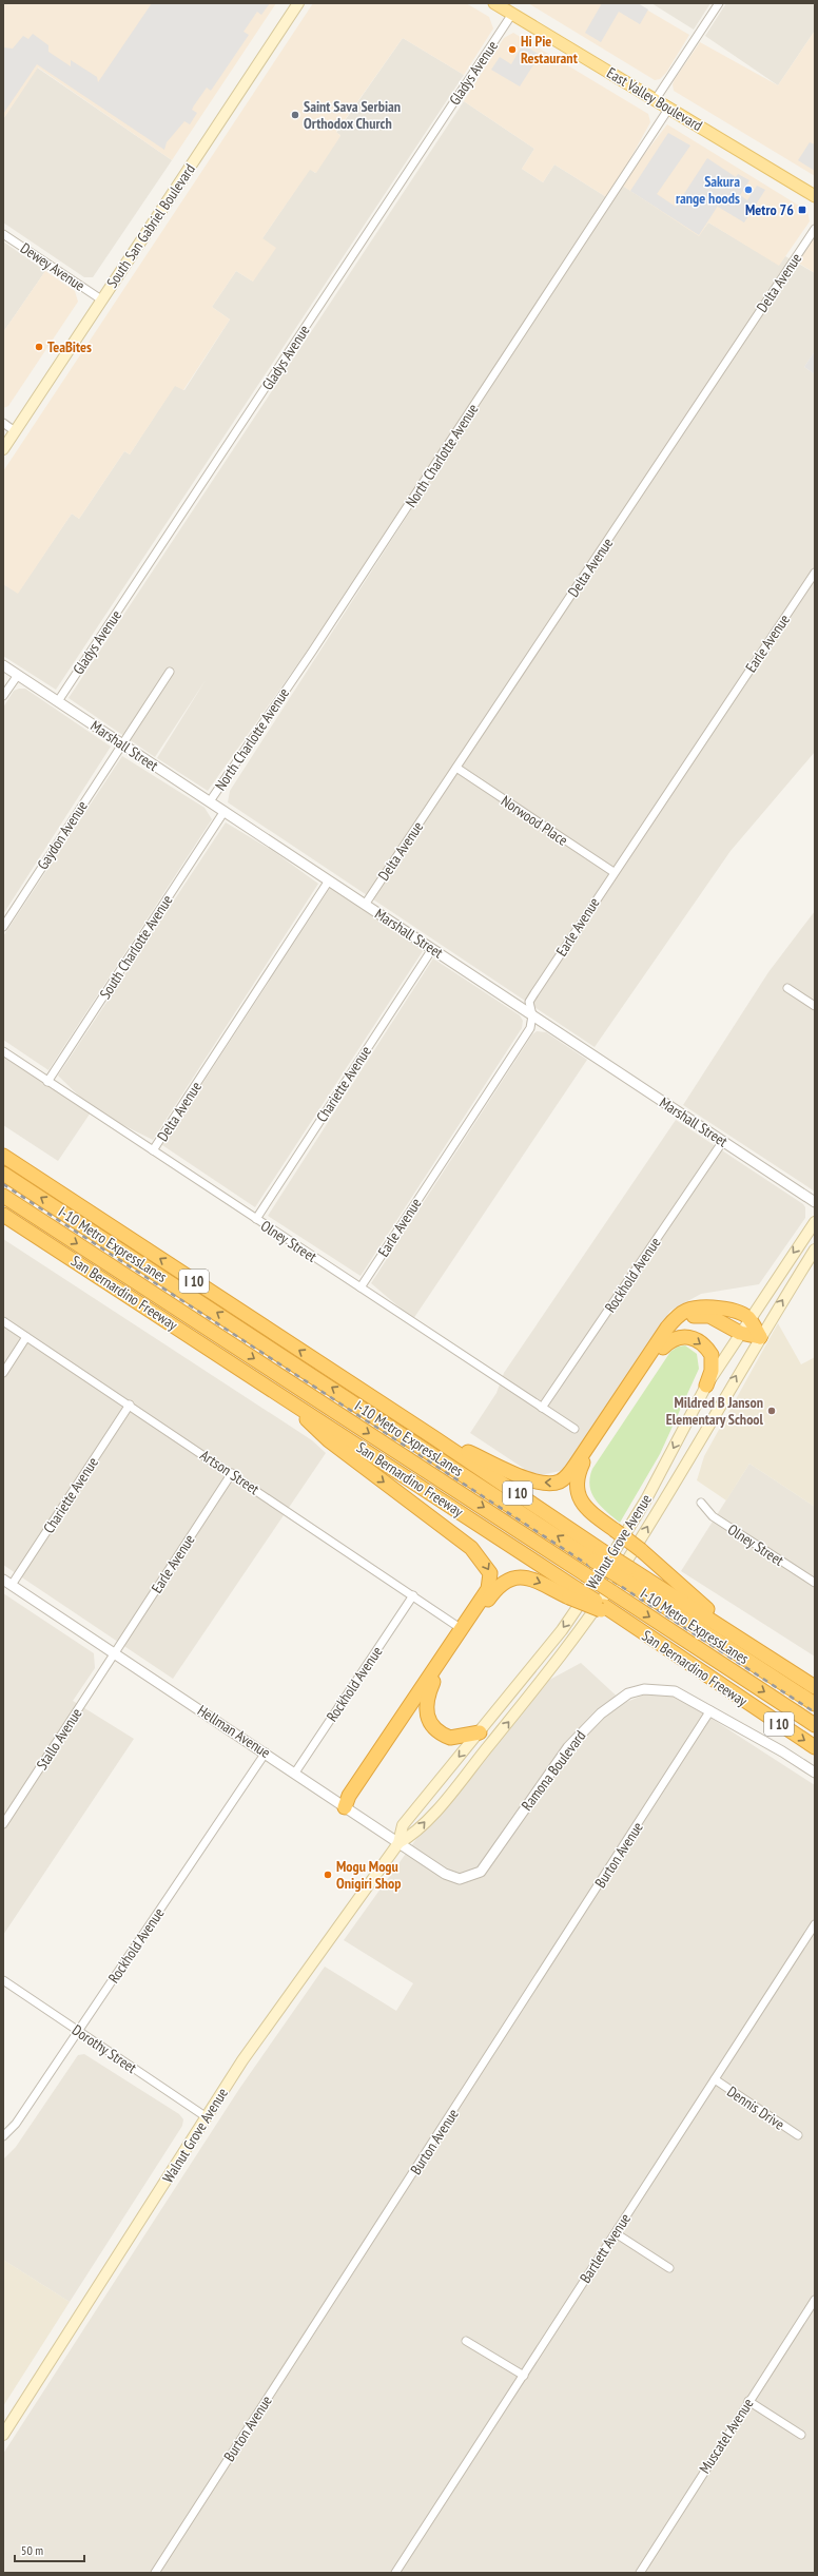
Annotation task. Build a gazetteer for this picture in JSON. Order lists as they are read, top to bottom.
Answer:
{
  "streets": {
    "highway": ["I-10 Metro ExpressLanes", "I 10", "San Bernardino Freeway"],
    "main road": ["East Valley Boulevard", "South San Gabriel Boulevard", "Walnut Grove Avenue"],
    "street": [
      "Gladys Avenue",
      "Dewey Avenue",
      "Delta Avenue",
      "North Charlotte Avenue",
      "Earle Avenue",
      "Marshall Street",
      "Norwood Place",
      "Gaydon Avenue",
      "South Charlotte Avenue",
      "Chariette Avenue",
      "Olney Street",
      "Rockhold Avenue",
      "Artson Street",
      "Hellman Avenue",
      "Stallo Avenue",
      "Ramona Boulevard",
      "Burton Avenue",
      "Dorothy Street",
      "Dennis Drive",
      "Bartlett Avenue",
      "Muscatel Avenue"
    ]
  },
  "crossings": [
    ["Gladys Avenue", "East Valley Boulevard"],
    ["Gladys Avenue", "Marshall Street"],
    ["East Valley Boulevard", "North Charlotte Avenue"],
    ["South San Gabriel Boulevard", "Dewey Avenue"],
    ["Delta Avenue", "Marshall Street"],
    ["Delta Avenue", "Norwood Place"],
    ["Delta Avenue", "Olney Street"],
    ["North Charlotte Avenue", "Marshall Street"],
    ["Earle Avenue", "Marshall Street"],
    ["Earle Avenue", "Norwood Place"],
    ["Earle Avenue", "Olney Street"],
    ["Earle Avenue", "Artson Street"],
    ["Earle Avenue", "Hellman Avenue"],
    ["Earle Avenue", "Stallo Avenue"],
    ["Marshall Street", "Gaydon Avenue"],
    ["Marshall Street", "South Charlotte Avenue"],
    ["Marshall Street", "Chariette Avenue"],
    ["Marshall Street", "Rockhold Avenue"],
    ["South Charlotte Avenue", "Olney Street"],
    ["Chariette Avenue", "Olney Street"],
    ["Chariette Avenue", "Artson Street"],
    ["Chariette Avenue", "Hellman Avenue"],
    ["Olney Street", "Rockhold Avenue"],
    ["I-10 Metro ExpressLanes", "I 10"],
    ["Rockhold Avenue", "Artson Street"],
    ["Rockhold Avenue", "Hellman Avenue"],
    ["Rockhold Avenue", "Dorothy Street"],
    ["Walnut Grove Avenue", "Hellman Avenue"],
    ["Walnut Grove Avenue", "Dorothy Street"],
    ["Hellman Avenue", "Stallo Avenue"],
    ["Hellman Avenue", "Ramona Boulevard"],
    ["Ramona Boulevard", "Burton Avenue"],
    ["Dennis Drive", "Bartlett Avenue"]
  ],
  "places": {
    "other": [
      "Hi Pie Restaurant",
      "Saint Sava Serbian Orthodox Church",
      "Sakura range hoods",
      "TeaBites",
      "Mildred B Janson Elementary School",
      "Mogu Mogu Onigiri Shop"
    ],
    "transit": ["Metro 76"]
  },
  "scale_bar": "50 m"
}
